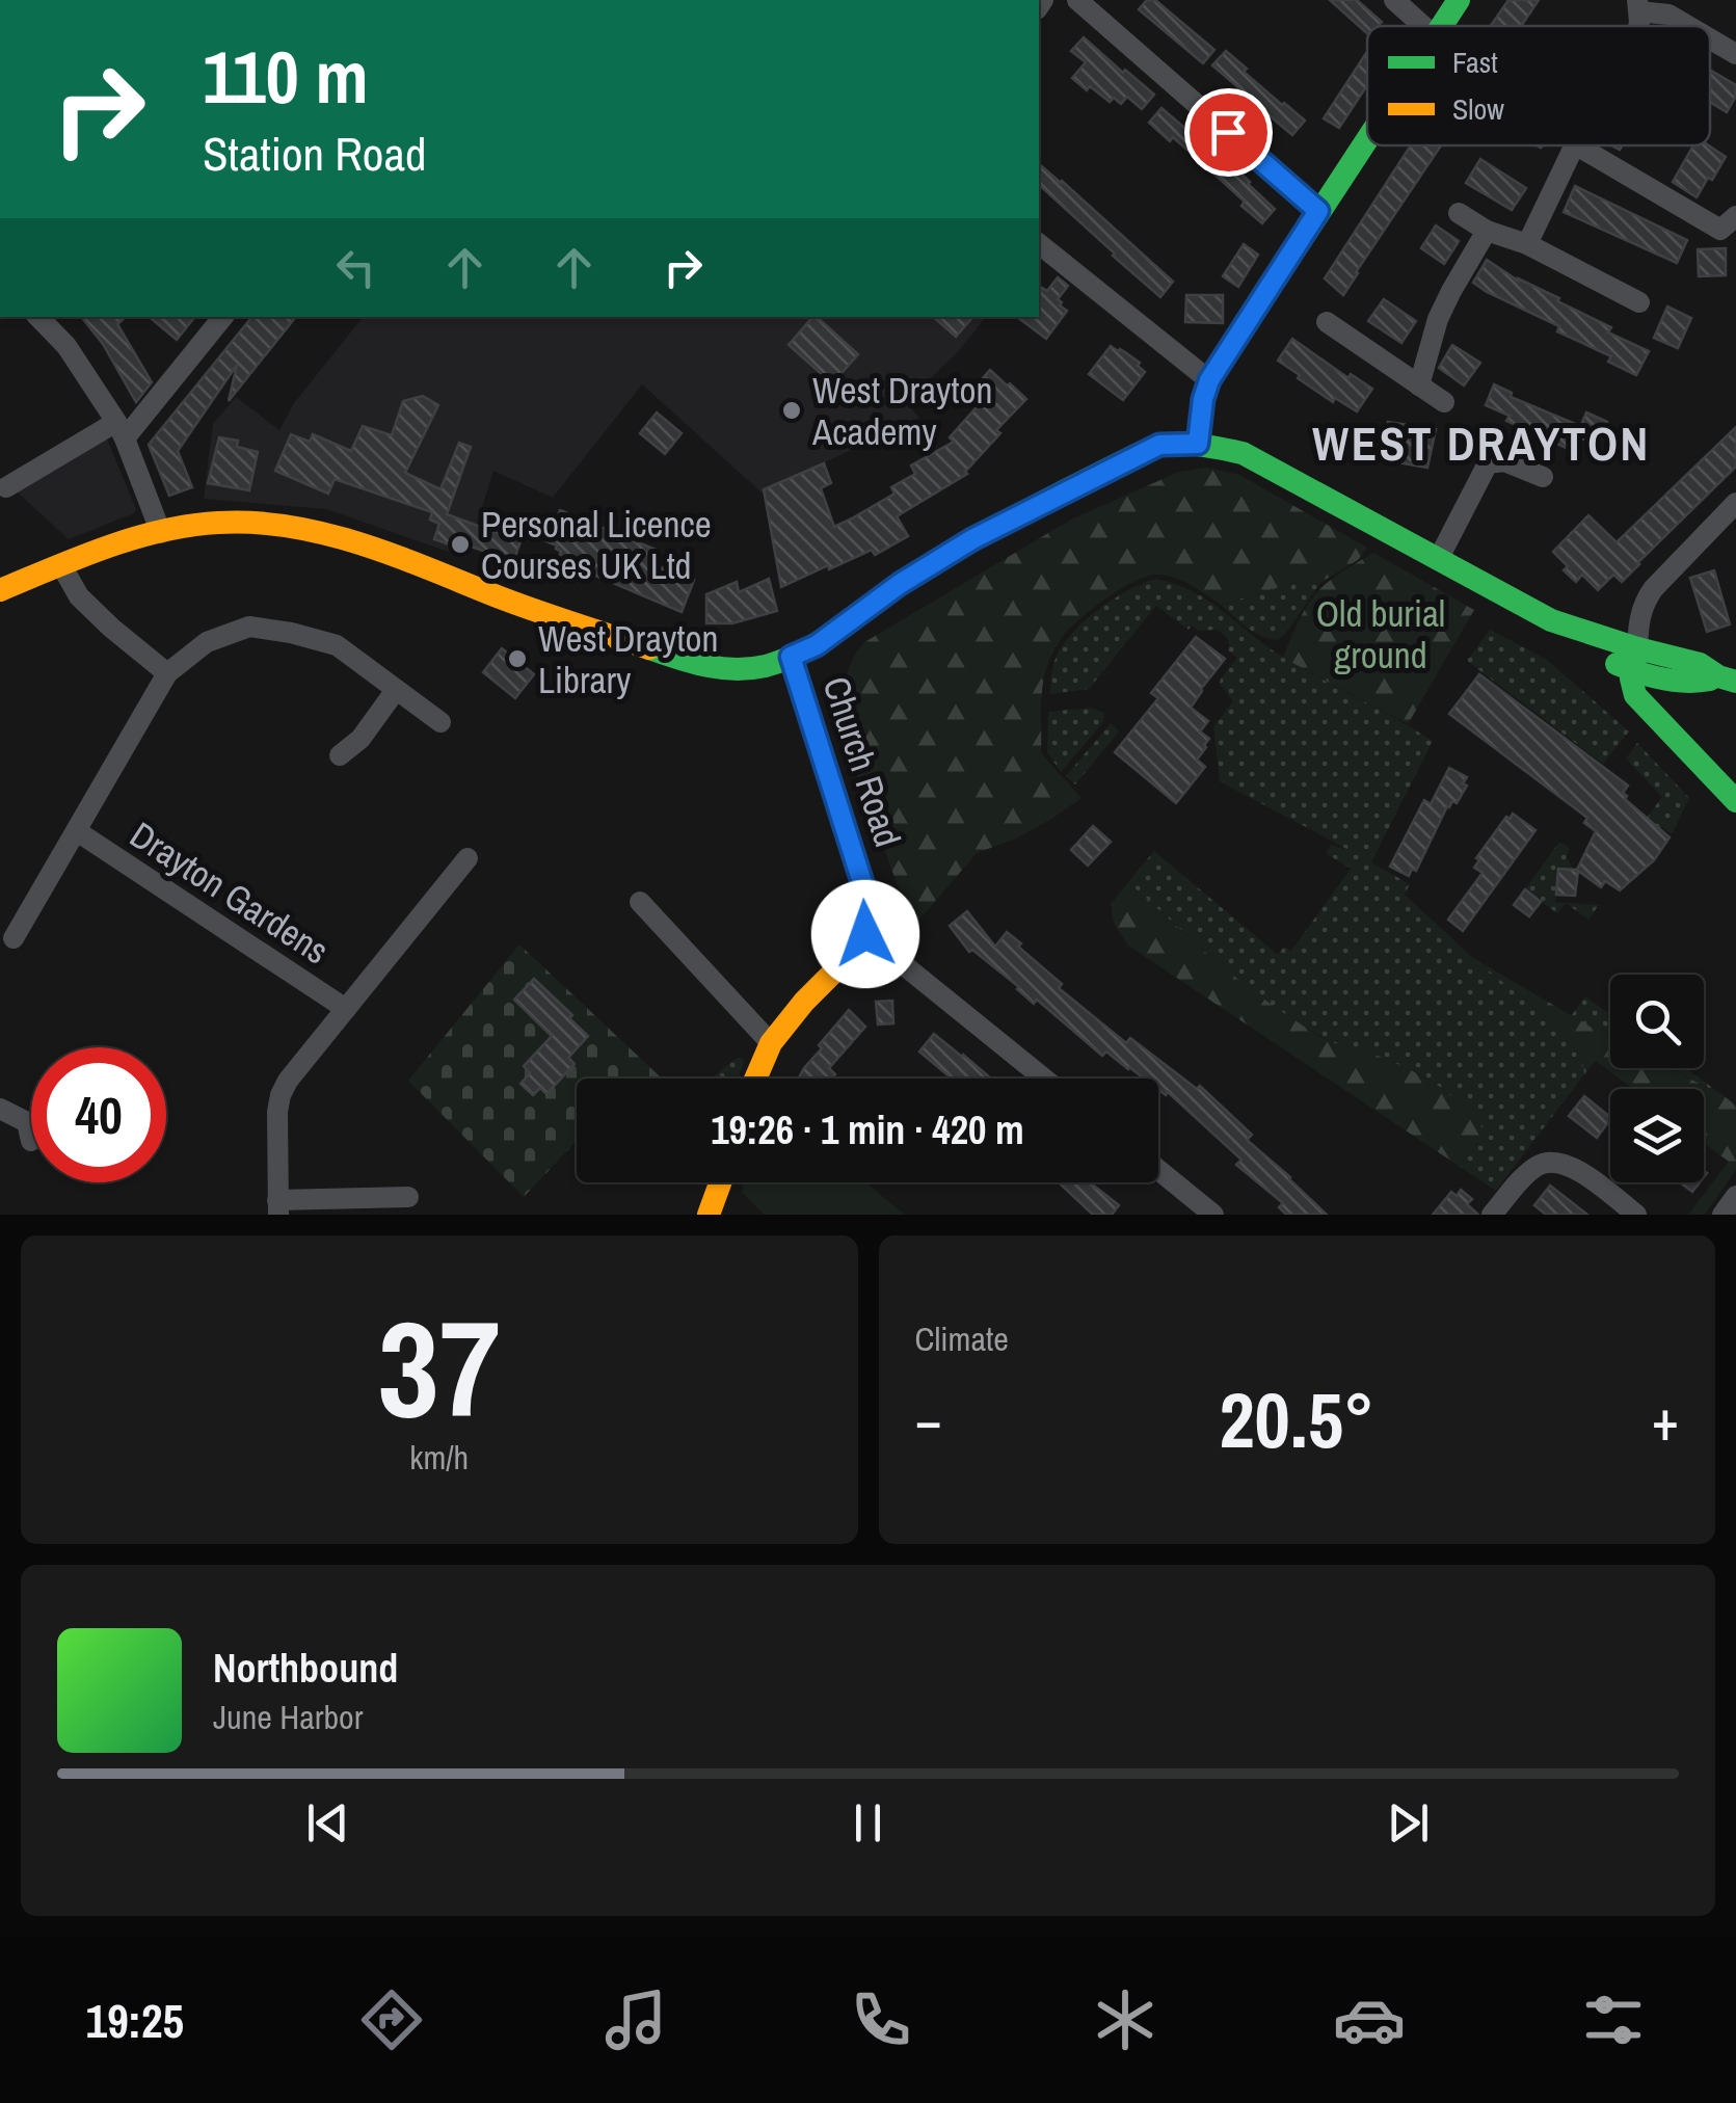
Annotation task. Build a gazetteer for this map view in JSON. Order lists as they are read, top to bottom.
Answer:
{
  "streets": {
    "street": ["Church Road", "Drayton Gardens"]
  },
  "districts": ["WEST DRAYTON"],
  "parks": ["Old burial ground"],
  "places": ["West Drayton Academy", "Personal Licence Courses UK Ltd", "West Drayton Library"],
  "legend": ["Fast", "Slow"],
  "page": {
    "turn": ["110 m", "Station Road"],
    "limit": "40",
    "trip": "19:26 · 1 min · 420 m",
    "tile": [
      ["37", "km/h"],
      "Climate"
    ],
    "heat": ["−", "20.5°", "+"],
    "song": ["Northbound", "June Harbor"],
    "tabs": "19:25"
  }
}
